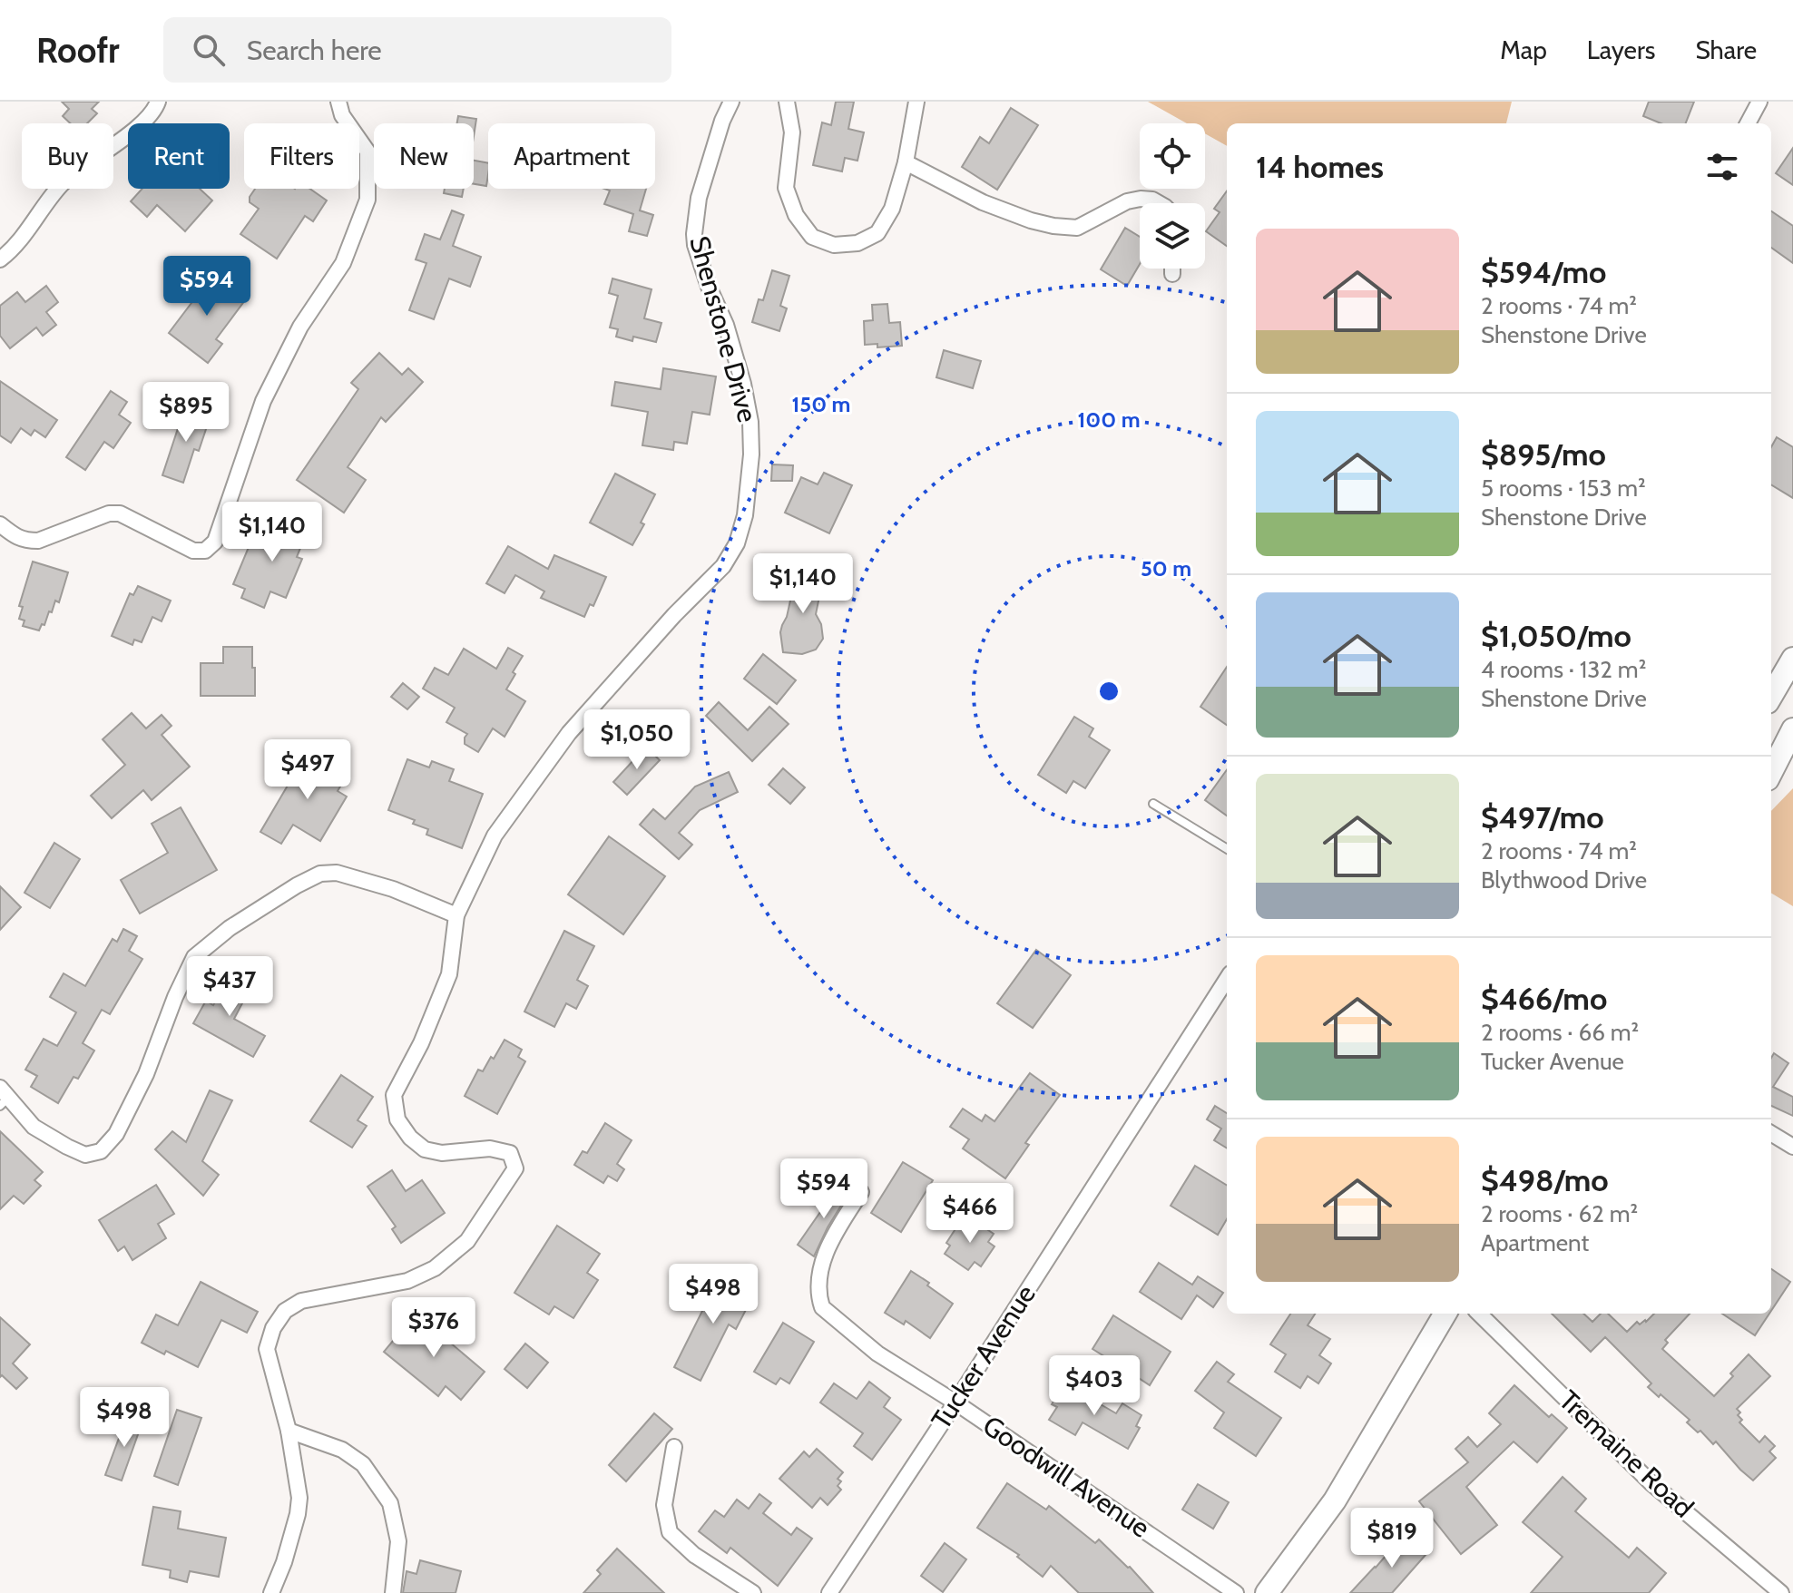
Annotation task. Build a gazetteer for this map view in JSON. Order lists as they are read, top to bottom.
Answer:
{
  "streets": {
    "street": [
      "Shenstone Drive",
      "Tucker Avenue",
      "Tremaine Road",
      "Goodwill Avenue"
    ]
  },
  "crossings": [
    ["Tucker Avenue", "Goodwill Avenue"]
  ],
  "page": {
    "header": "Roofr",
    "search": "Search here",
    "nav": ["Map", "Layers", "Share"],
    "chip": [
      "Buy",
      "Rent",
      "Filters",
      "New",
      "Apartment"
    ],
    "heading": "14 homes",
    "list": [
      {
        "name": "$594/mo",
        "note": "2 rooms · 74 m² · Shenstone Drive"
      },
      {
        "name": "$895/mo",
        "note": "5 rooms · 153 m² · Shenstone Drive"
      },
      {
        "name": "$1,050/mo",
        "note": "4 rooms · 132 m² · Shenstone Drive"
      },
      {
        "name": "$497/mo",
        "note": "2 rooms · 74 m² · Blythwood Drive"
      },
      {
        "name": "$466/mo",
        "note": "2 rooms · 66 m² · Tucker Avenue"
      },
      {
        "name": "$498/mo",
        "note": "2 rooms · 62 m² · Apartment"
      }
    ],
    "price": [
      "$594",
      "$895",
      "$1,140",
      "$1,140",
      "$1,050",
      "$497",
      "$437",
      "$594",
      "$466",
      "$498",
      "$376",
      "$403",
      "$498",
      "$819"
    ]
  },
  "rings": ["150 m", "100 m", "50 m"]
}
